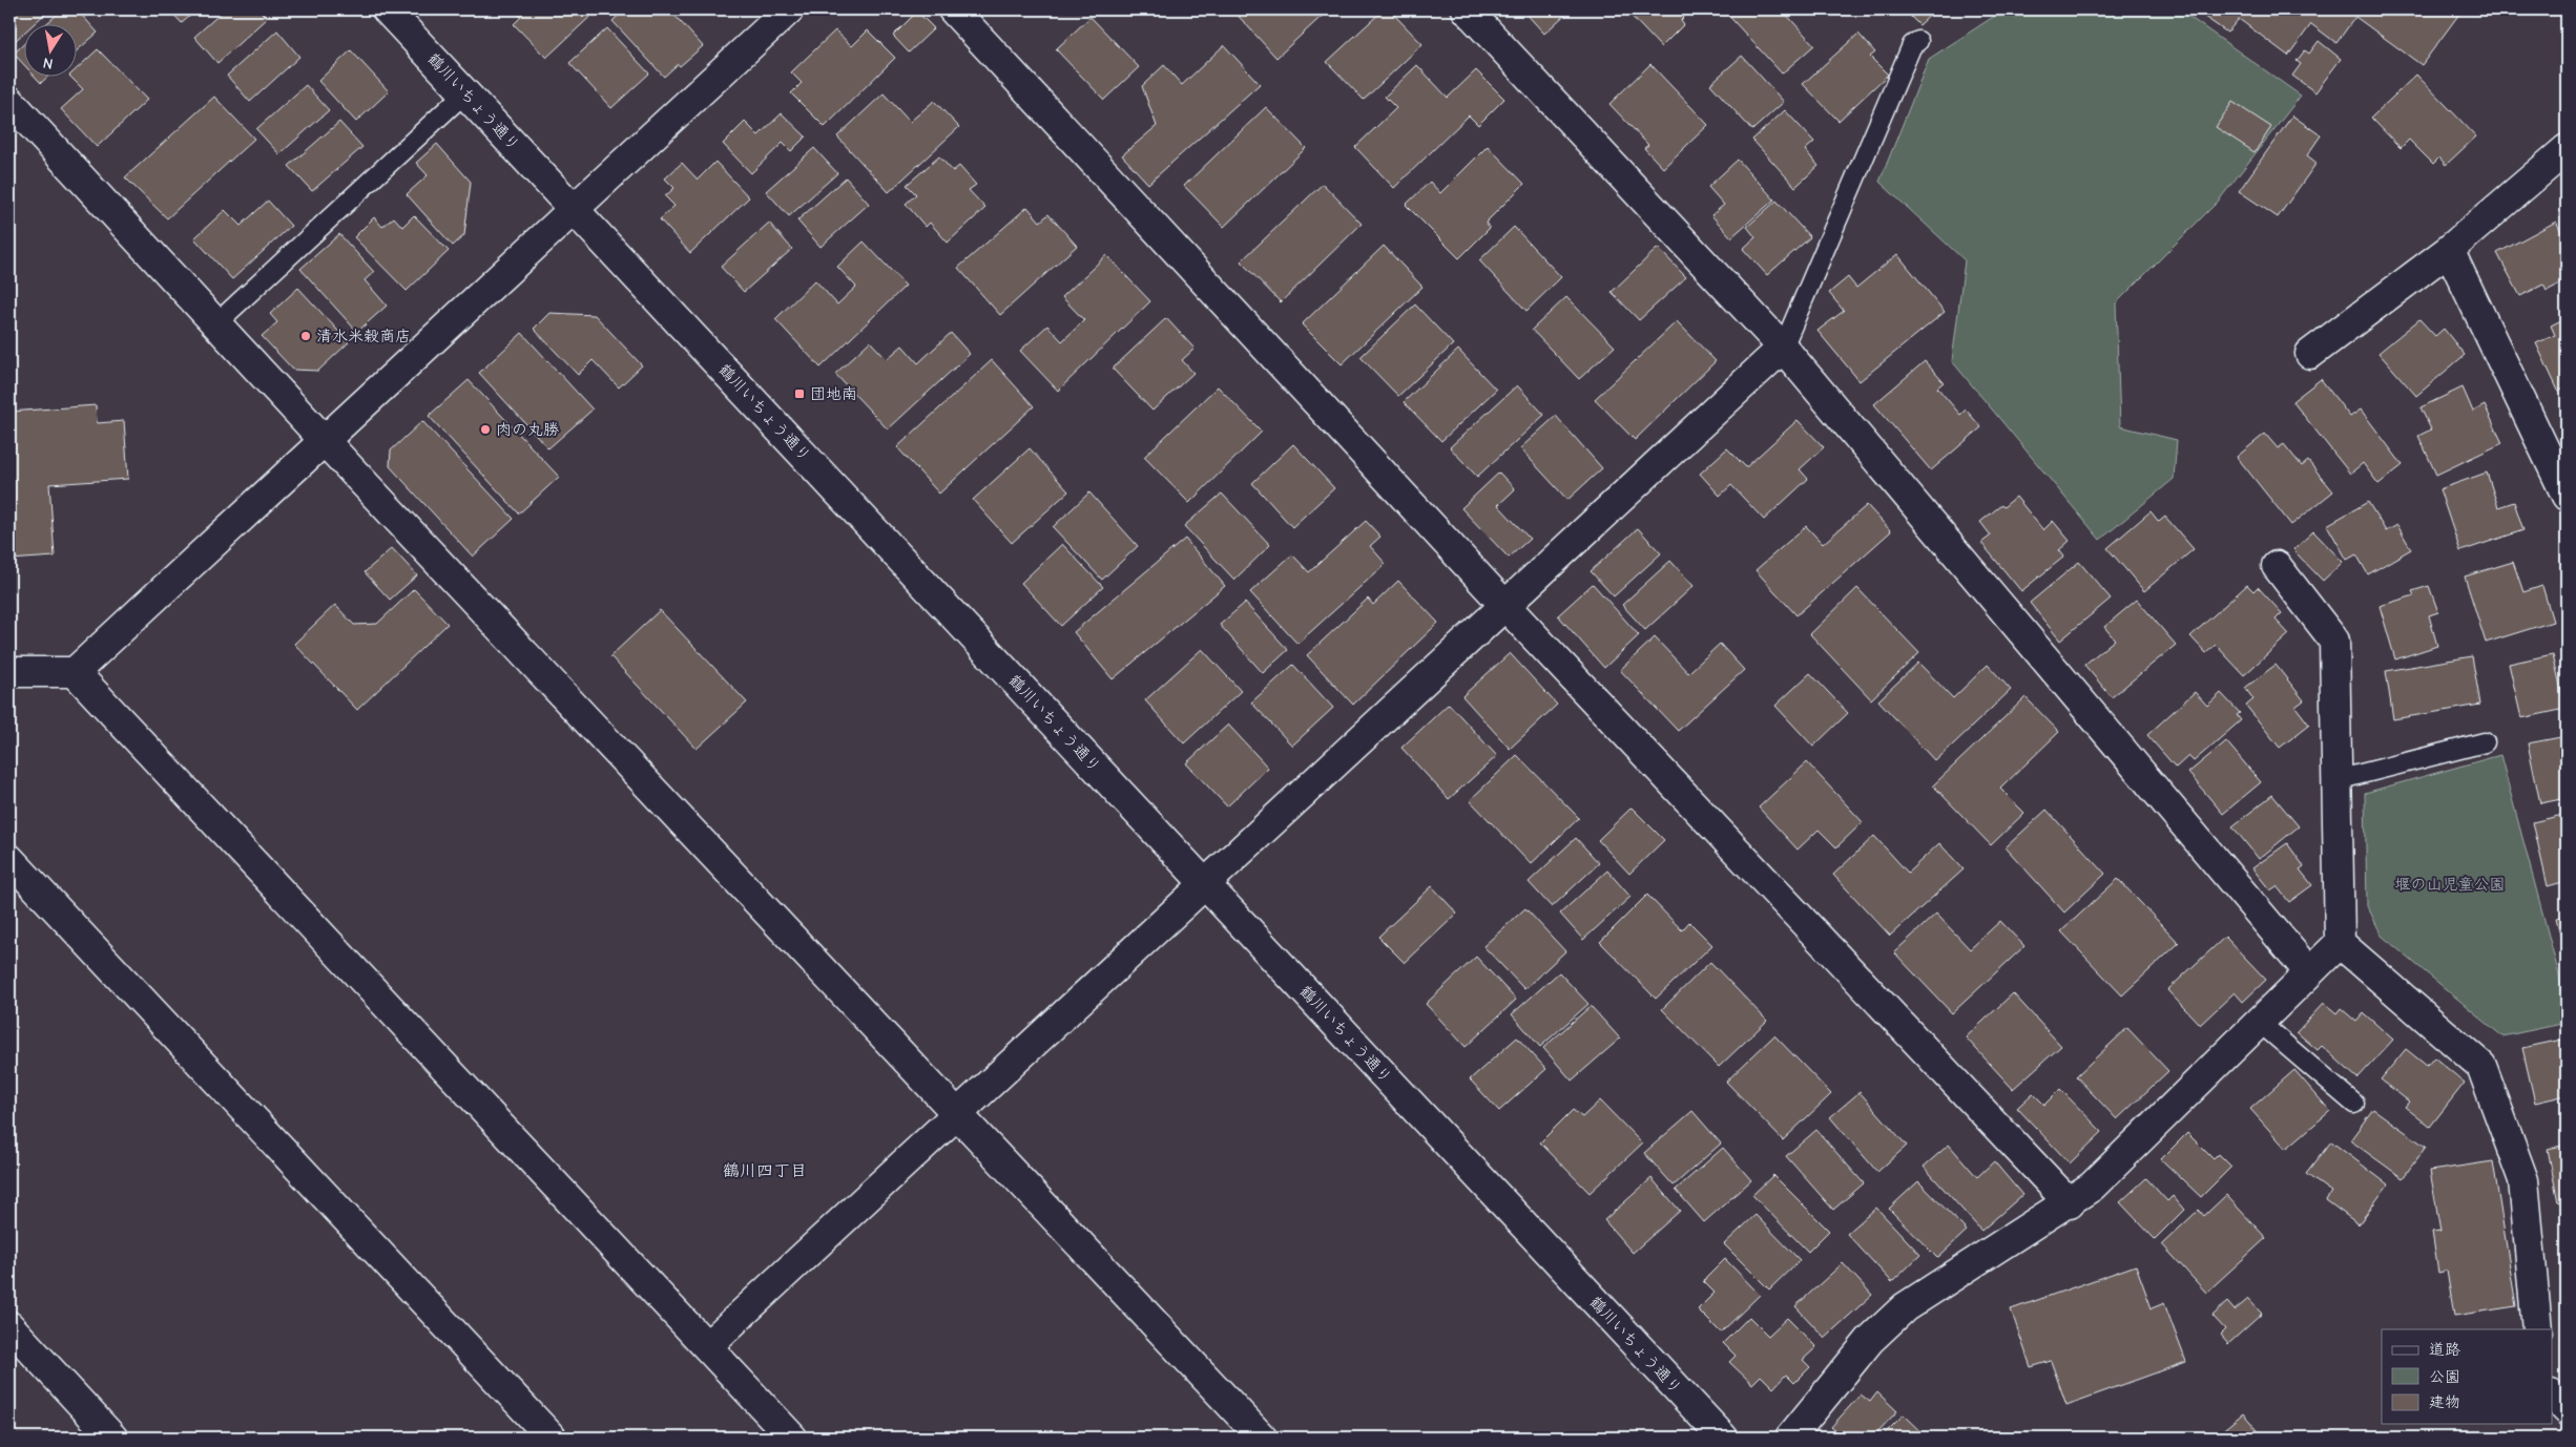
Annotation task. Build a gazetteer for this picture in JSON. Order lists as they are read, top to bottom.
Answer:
{
  "streets": {
    "street": ["鶴川いちょう通り"]
  },
  "districts": ["鶴川四丁目"],
  "parks": ["堰の山児童公園"],
  "places": {
    "other": ["清水米穀商店", "肉の丸勝"],
    "transit": ["団地南"]
  },
  "legend": ["道路", "公園", "建物"],
  "north": "bottom"
}
